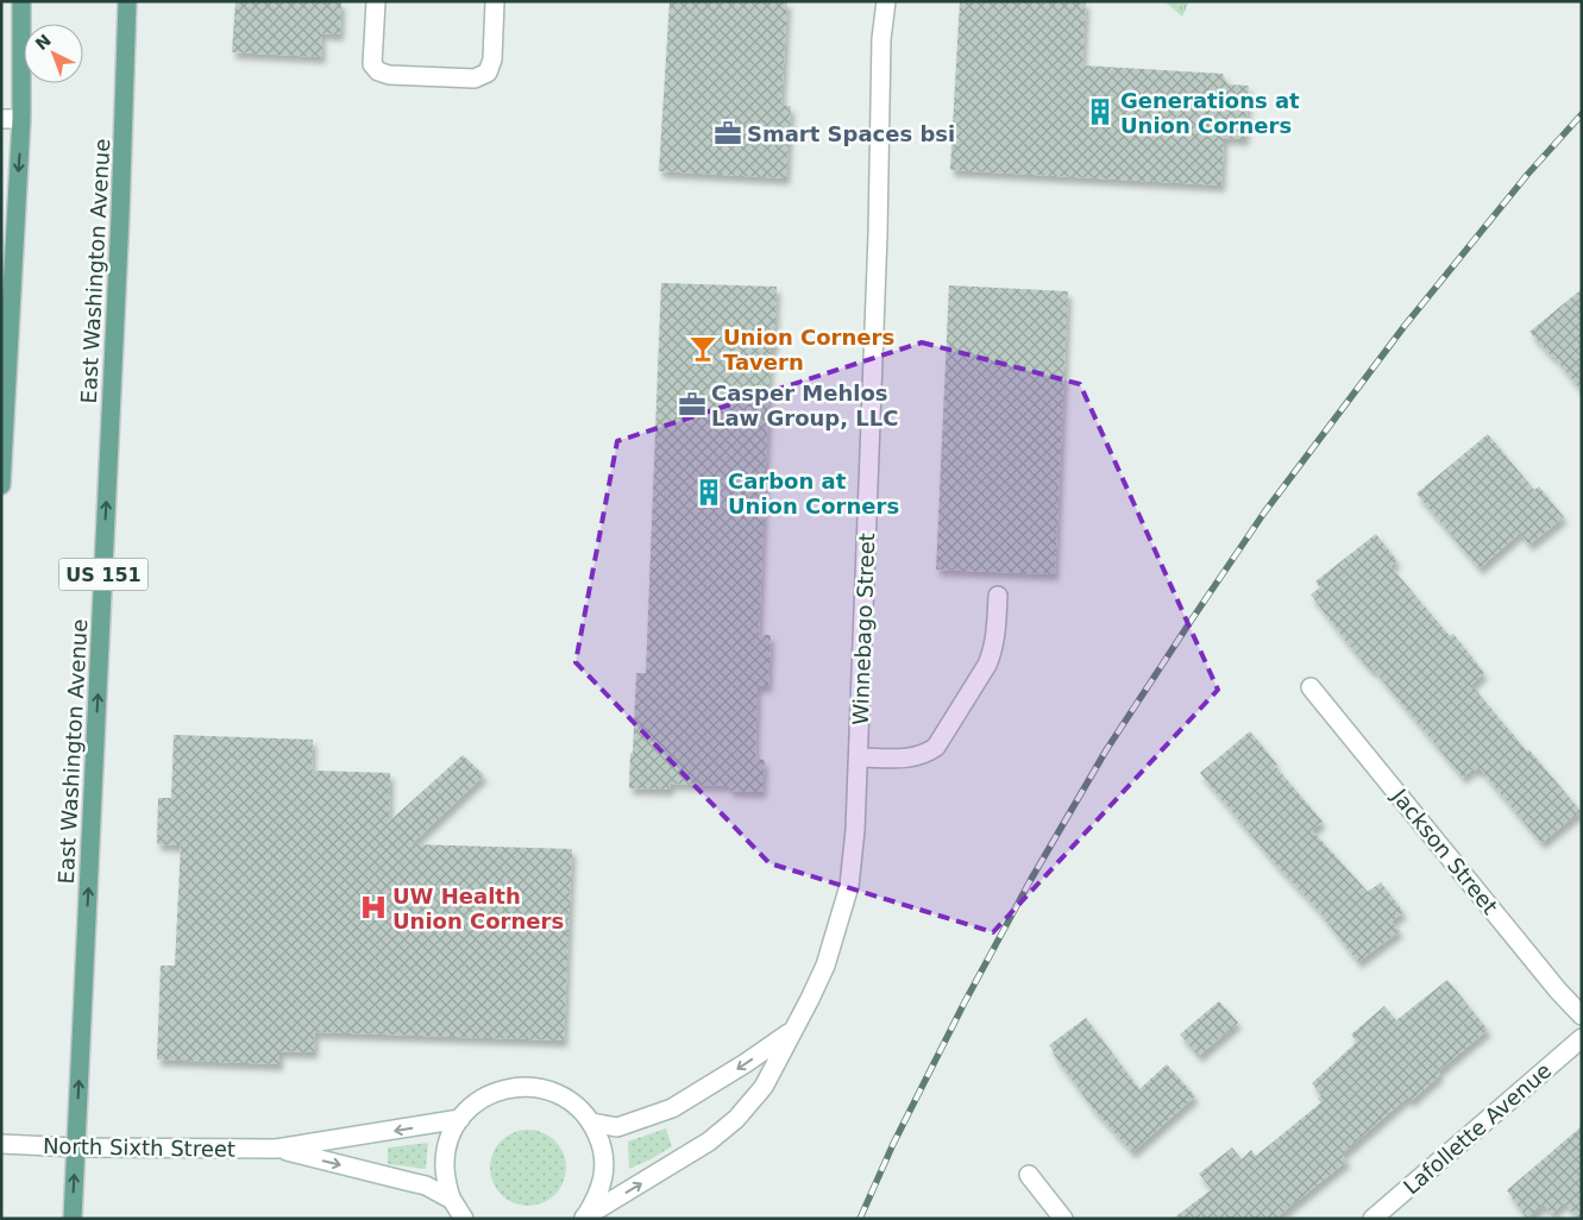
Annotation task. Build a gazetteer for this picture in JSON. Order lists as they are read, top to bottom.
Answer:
{
  "streets": {
    "main road": ["East Washington Avenue", "US 151"],
    "street": [
      "Winnebago Street",
      "Jackson Street",
      "Lafollette Avenue",
      "North Sixth Street"
    ]
  },
  "crossings": [
    ["East Washington Avenue", "North Sixth Street"]
  ],
  "places": {
    "building": ["Generations at Union Corners", "Carbon at Union Corners"],
    "office": ["Smart Spaces bsi", "Casper Mehlos Law Group, LLC"],
    "bar": ["Union Corners Tavern"],
    "hospital": ["UW Health Union Corners"]
  },
  "north": "top left"
}
